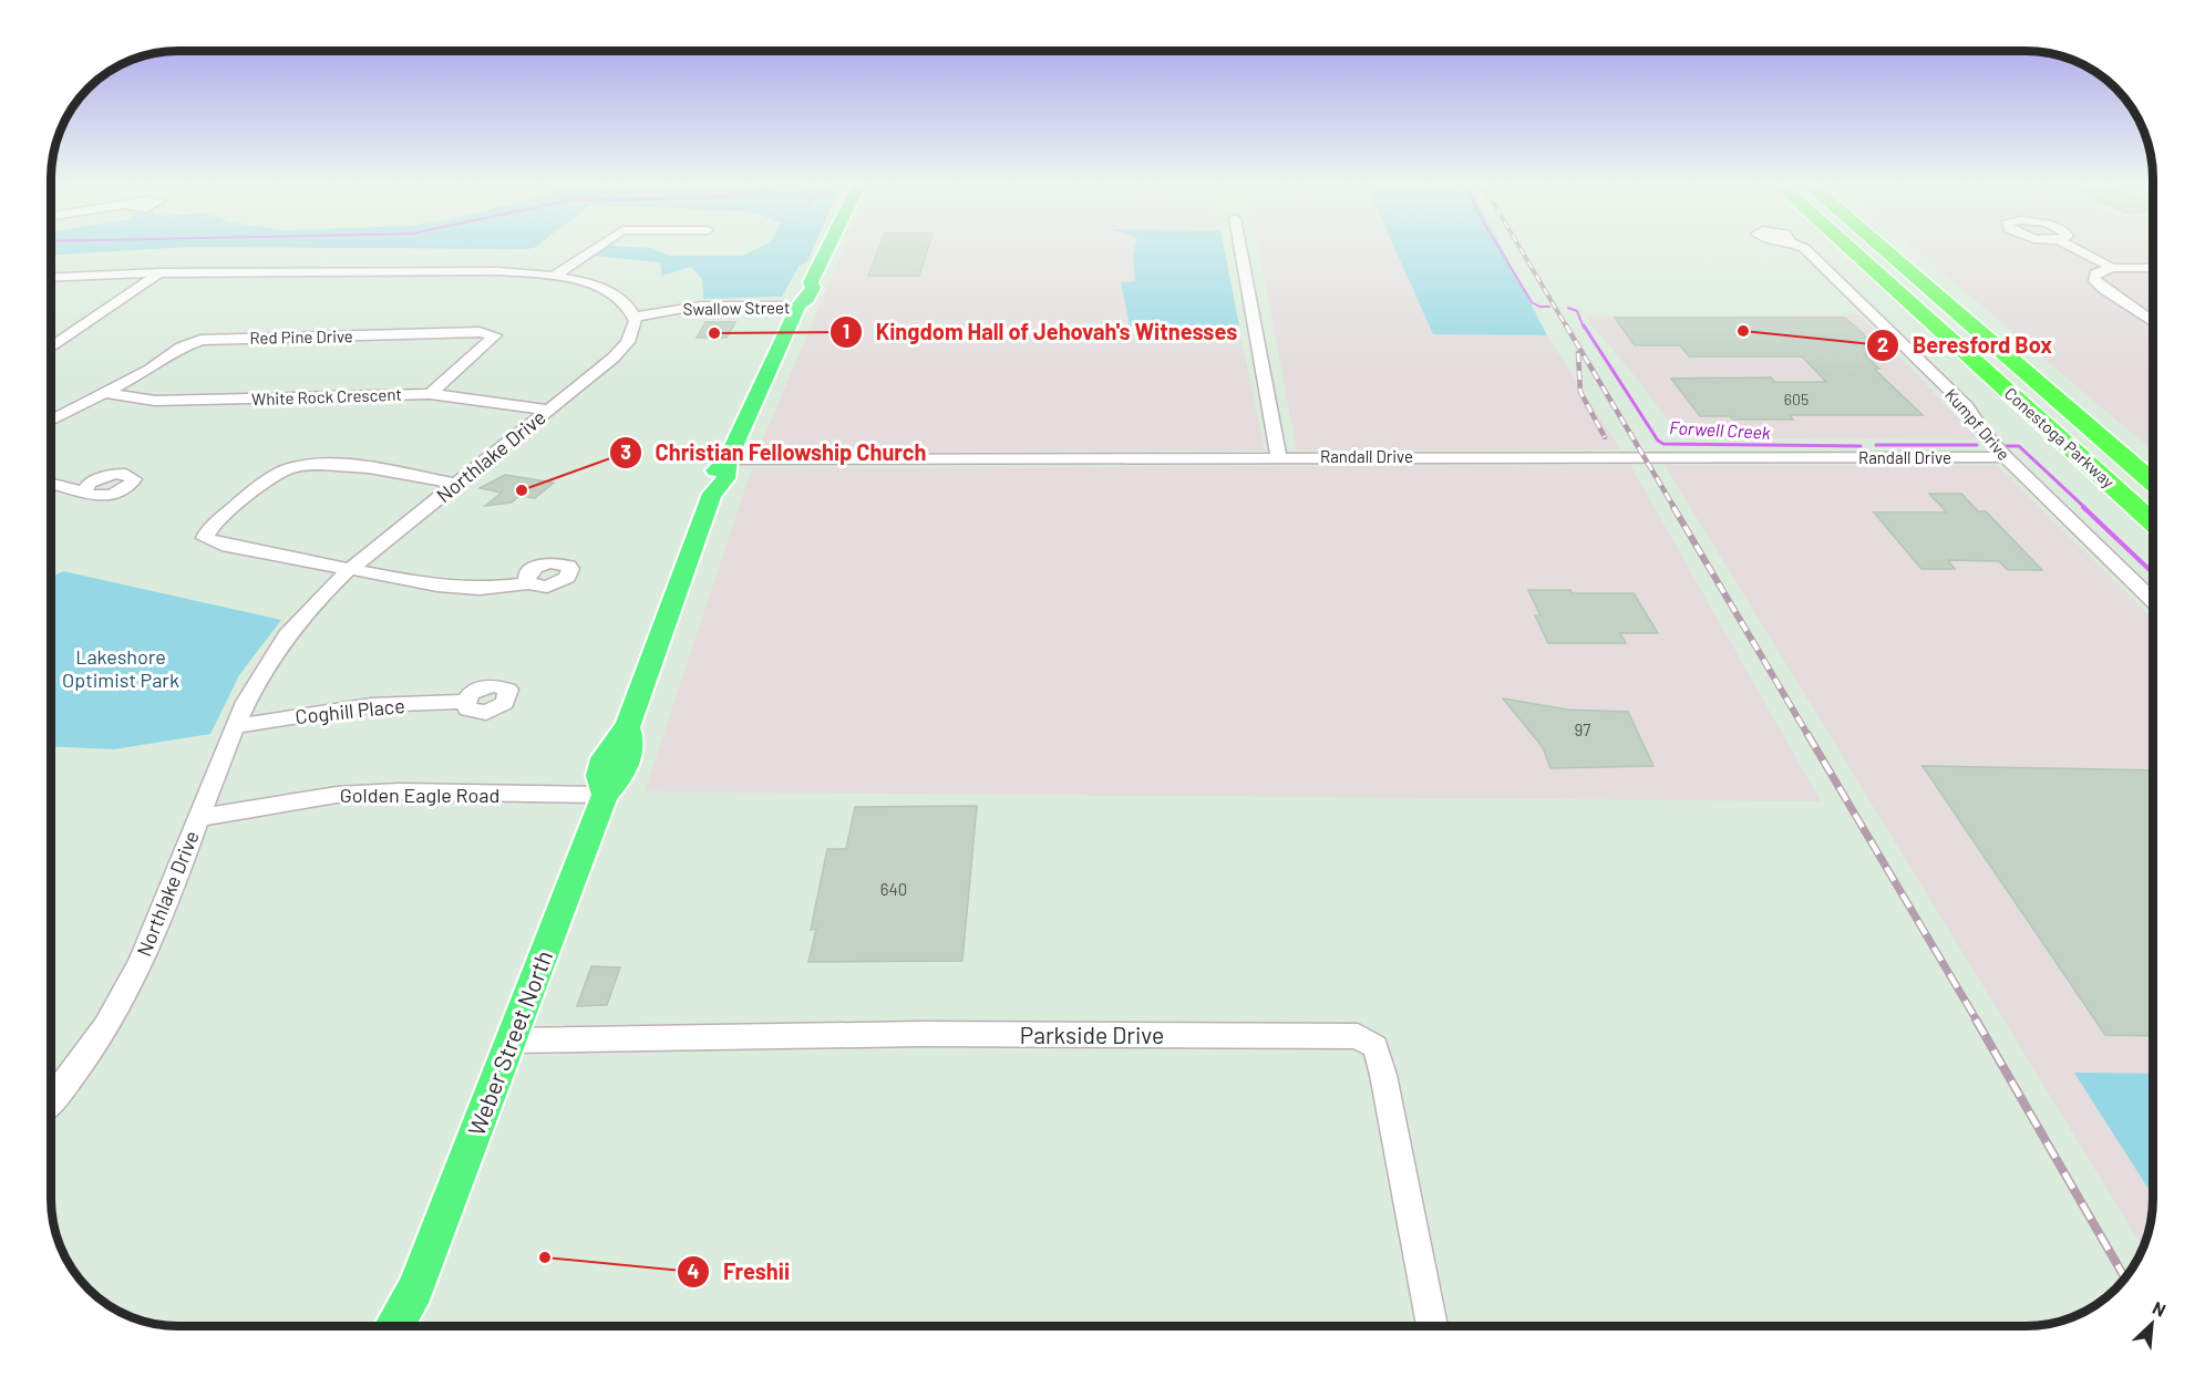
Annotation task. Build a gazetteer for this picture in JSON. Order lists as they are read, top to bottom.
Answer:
{
  "streets": {
    "highway": ["Conestoga Parkway"],
    "main road": ["Weber Street North"],
    "street": [
      "Swallow Street",
      "Red Pine Drive",
      "White Rock Crescent",
      "Kumpf Drive",
      "Northlake Drive",
      "Randall Drive",
      "Coghill Place",
      "Golden Eagle Road",
      "Parkside Drive"
    ]
  },
  "crossings": [
    ["Swallow Street", "Northlake Drive"],
    ["Swallow Street", "Weber Street North"],
    ["Red Pine Drive", "White Rock Crescent"],
    ["White Rock Crescent", "Northlake Drive"],
    ["Kumpf Drive", "Randall Drive"],
    ["Northlake Drive", "Coghill Place"],
    ["Northlake Drive", "Golden Eagle Road"],
    ["Randall Drive", "Weber Street North"],
    ["Golden Eagle Road", "Weber Street North"],
    ["Parkside Drive", "Weber Street North"]
  ],
  "water": ["Forwell Creek"],
  "parks": ["Lakeshore Optimist Park"],
  "places": [
    "Beresford Box",
    "Kingdom Hall of Jehovah's Witnesses",
    "Christian Fellowship Church",
    "Freshii"
  ],
  "house_numbers": ["605", "97", "640"],
  "north": "top right"
}
